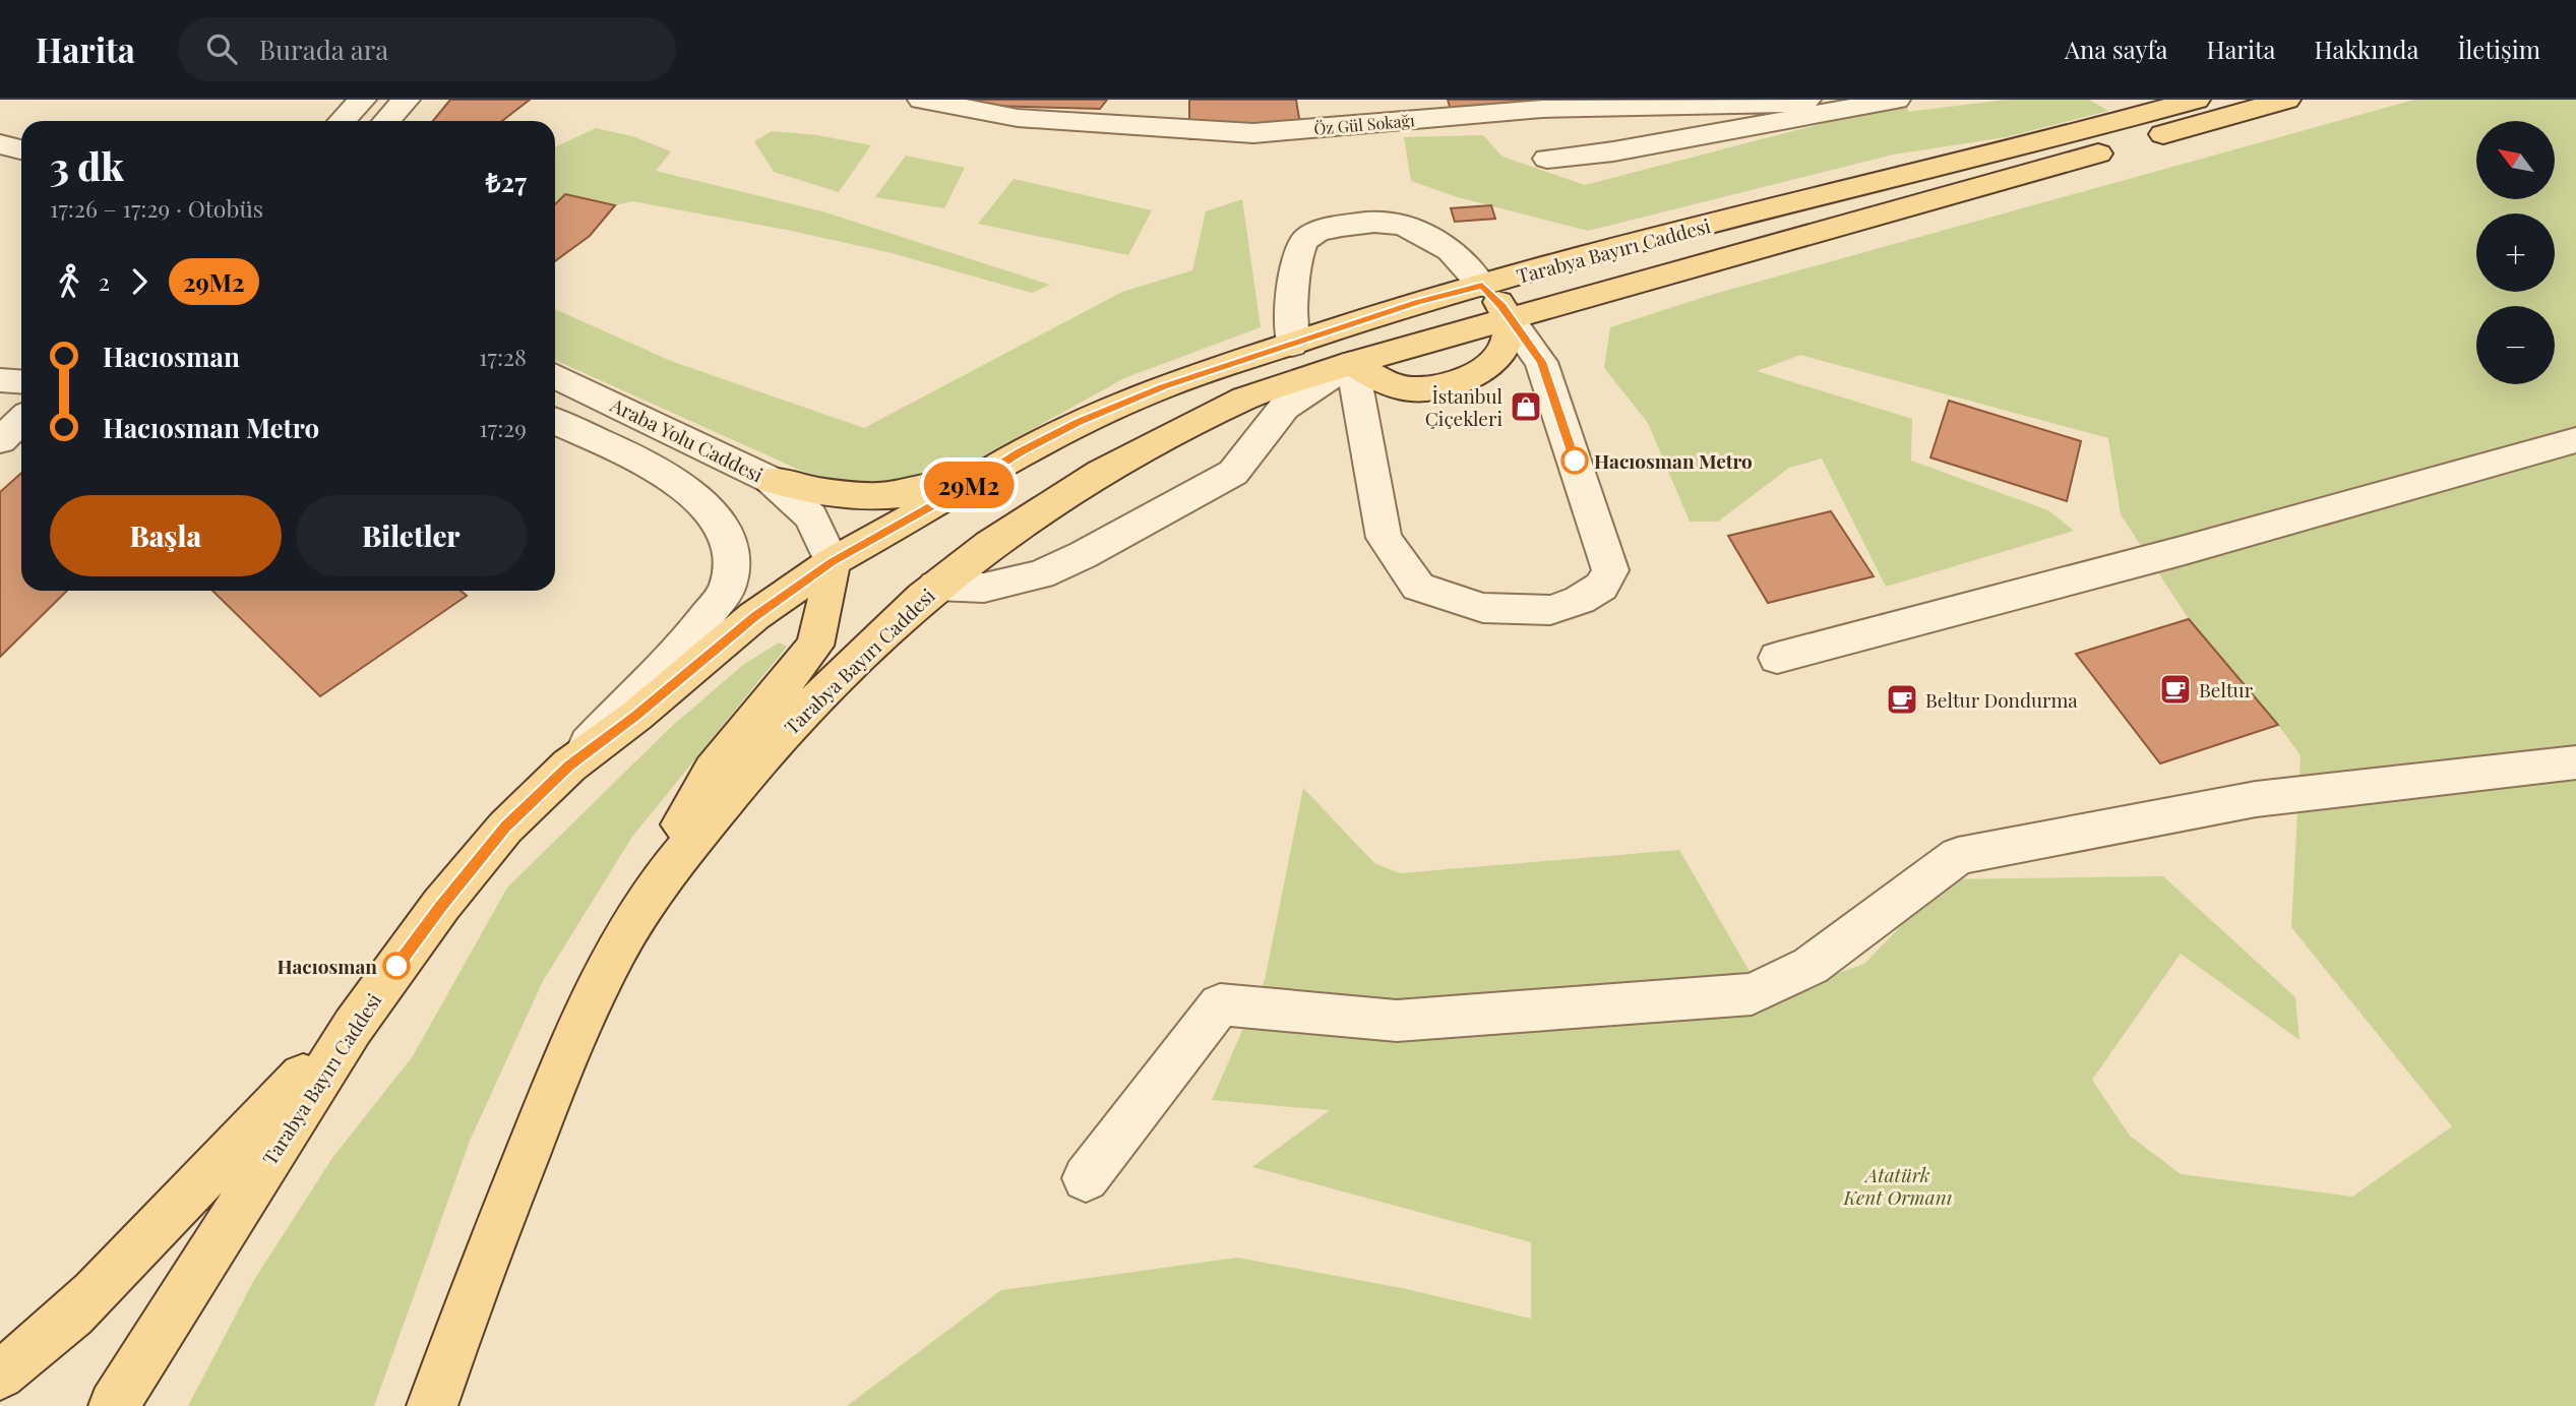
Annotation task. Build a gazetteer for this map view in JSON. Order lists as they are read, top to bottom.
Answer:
{
  "streets": {
    "main road": ["Tarabya Bayırı Caddesi"],
    "street": ["Öz Gül Sokağı", "Araba Yolu Caddesi"]
  },
  "crossings": [
    ["Tarabya Bayırı Caddesi", "Araba Yolu Caddesi"]
  ],
  "parks": ["Atatürk Kent Ormanı"],
  "places": {
    "shop": ["İstanbul Çiçekleri"],
    "other": ["Hacıosman Metro", "Hacıosman"],
    "cafe": ["Beltur", "Beltur Dondurma"]
  },
  "lines": ["bus line 29M2"],
  "north": "top left",
  "page": {
    "header": "Harita",
    "search": "Burada ara",
    "nav": [
      "Ana sayfa",
      "Harita",
      "Hakkında",
      "İletişim"
    ],
    "on_map": "29M2",
    "map_buttons": ["+", "−"],
    "heading": ["3 dk", "17:26 – 17:29 · Otobüs", "₺27"],
    "legs": ["2", "29M2"],
    "list": [
      {
        "name": "Hacıosman",
        "value": "17:28"
      },
      {
        "name": "Hacıosman Metro",
        "value": "17:29"
      }
    ],
    "buttons": ["Başla", "Biletler"]
  }
}
